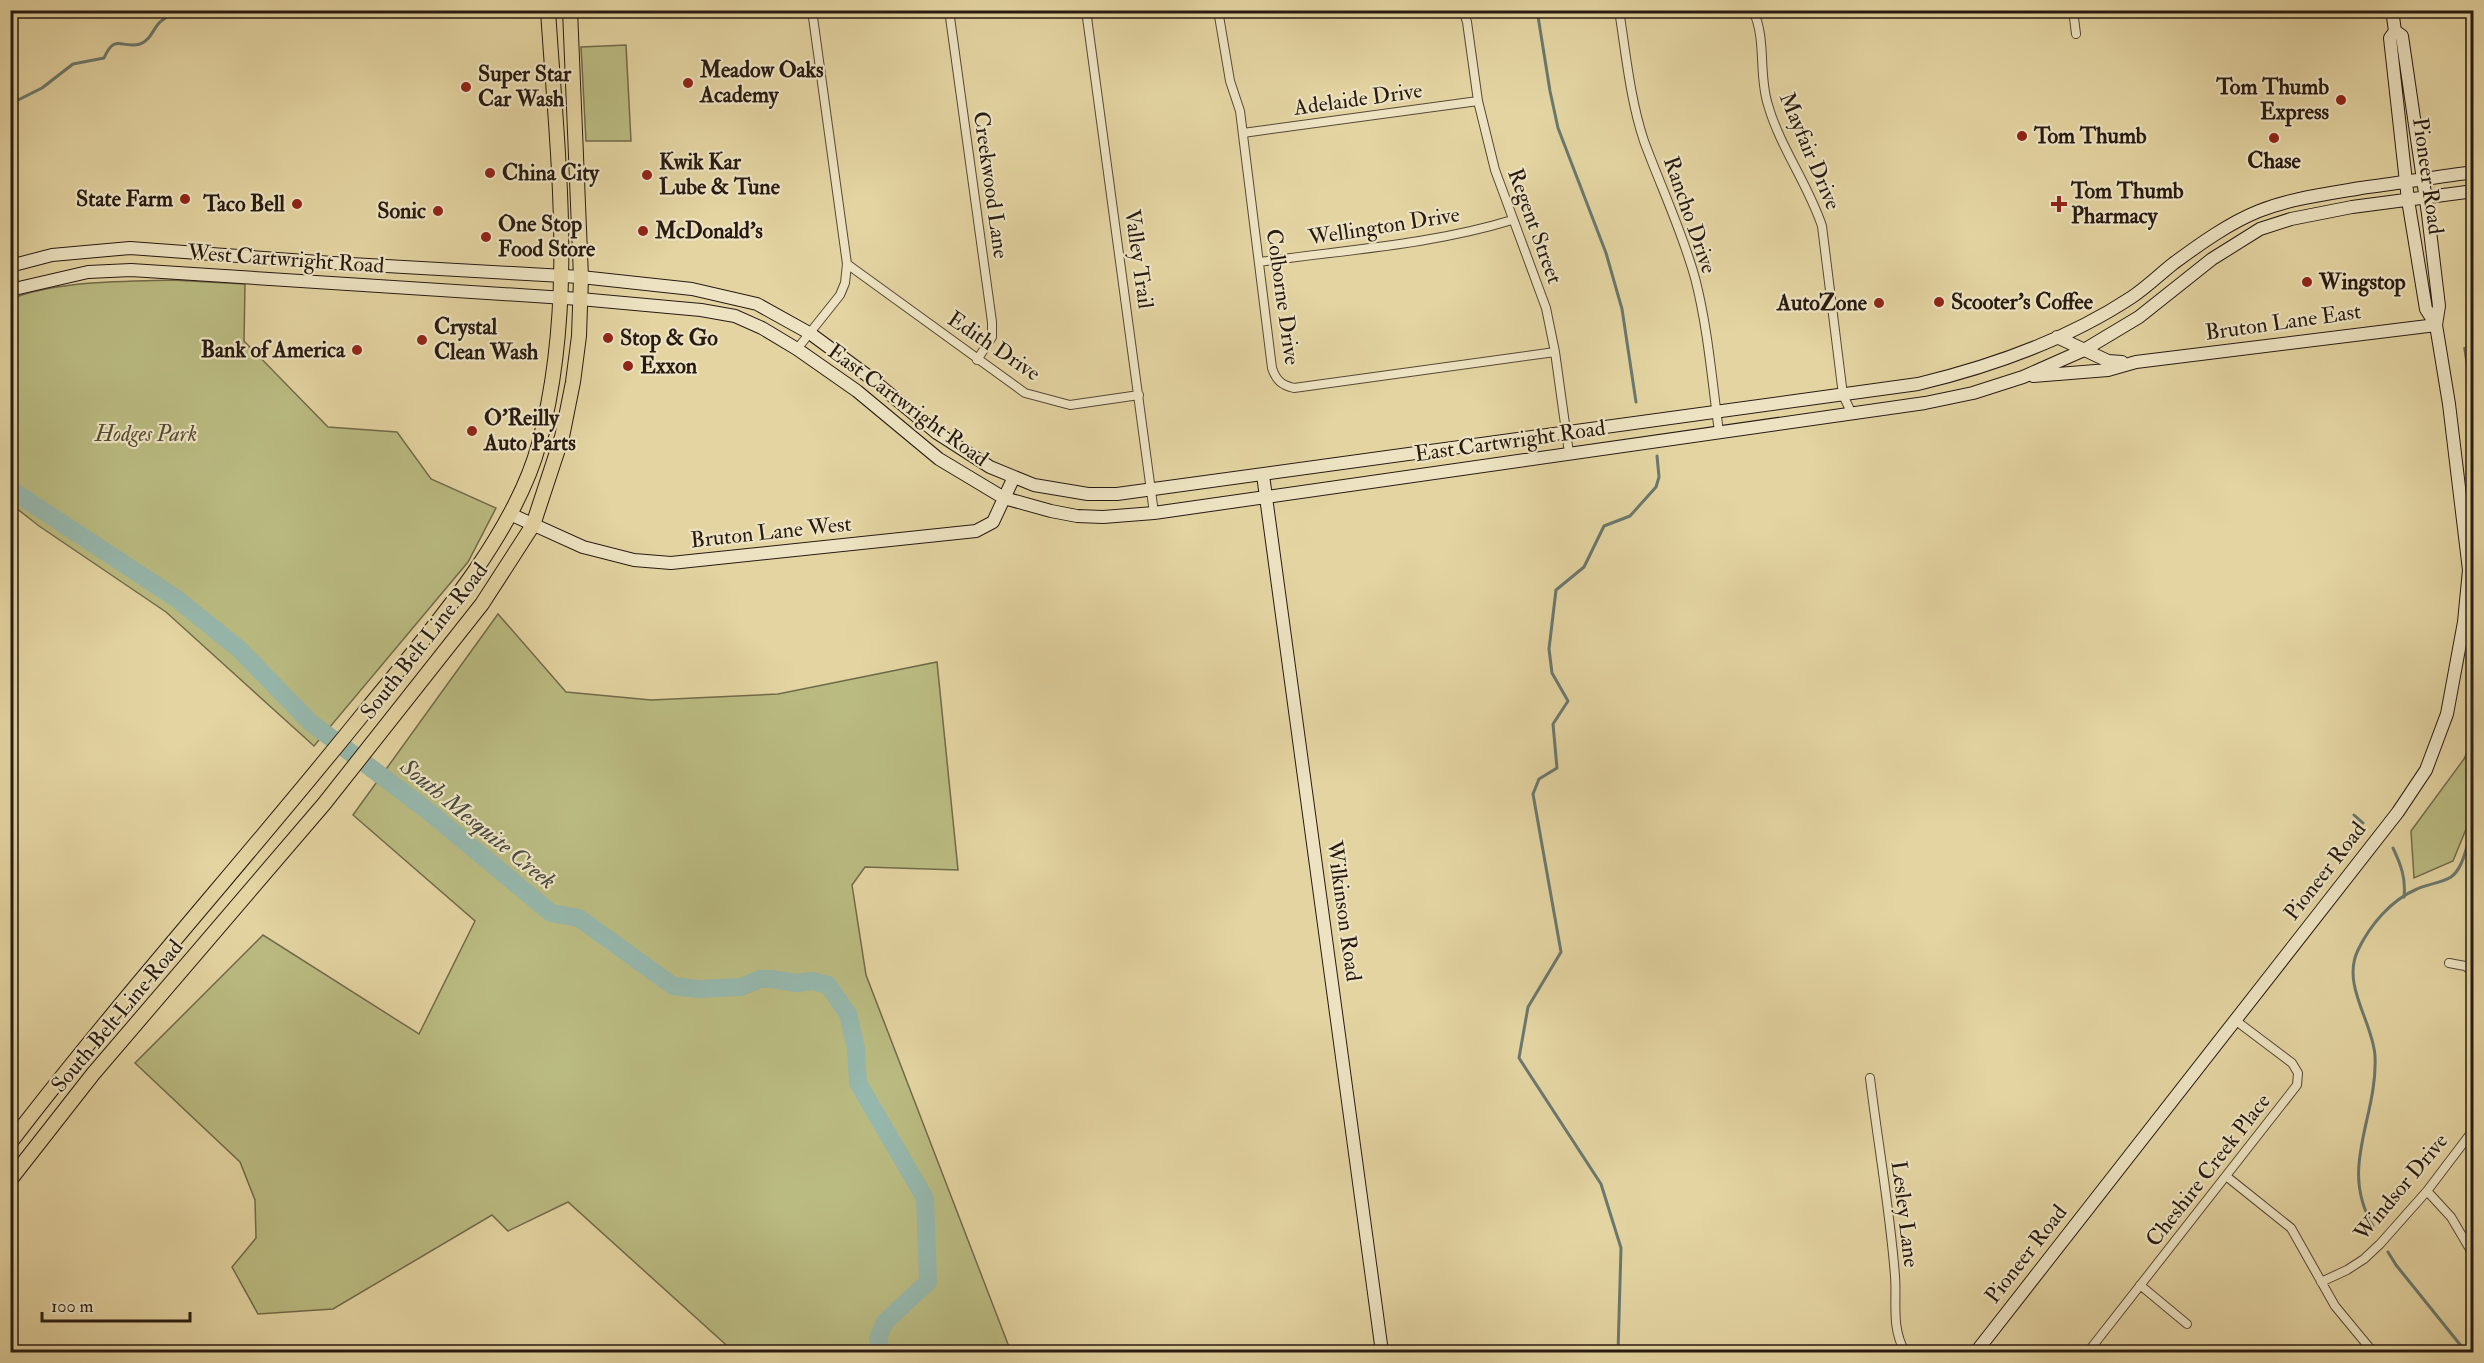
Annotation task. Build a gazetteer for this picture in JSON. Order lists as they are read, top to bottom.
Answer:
{
  "streets": {
    "main road": [
      "Pioneer Road",
      "West Cartwright Road",
      "Bruton Lane East",
      "East Cartwright Road",
      "Bruton Lane West",
      "South Belt Line Road",
      "Wilkinson Road"
    ],
    "street": [
      "Adelaide Drive",
      "Mayfair Drive",
      "Creekwood Lane",
      "Rancho Drive",
      "Wellington Drive",
      "Regent Street",
      "Valley Trail",
      "Colborne Drive",
      "Edith Drive",
      "Cheshire Creek Place",
      "Windsor Drive",
      "Lesley Lane"
    ]
  },
  "crossings": [
    ["Adelaide Drive", "Regent Street"],
    ["Adelaide Drive", "Colborne Drive"],
    ["Mayfair Drive", "East Cartwright Road"],
    ["Pioneer Road", "Bruton Lane East"],
    ["Pioneer Road", "East Cartwright Road"],
    ["Pioneer Road", "Cheshire Creek Place"],
    ["Creekwood Lane", "Edith Drive"],
    ["Rancho Drive", "East Cartwright Road"],
    ["Wellington Drive", "Regent Street"],
    ["Wellington Drive", "Colborne Drive"],
    ["Regent Street", "Colborne Drive"],
    ["Regent Street", "East Cartwright Road"],
    ["West Cartwright Road", "East Cartwright Road"],
    ["West Cartwright Road", "South Belt Line Road"],
    ["Valley Trail", "Edith Drive"],
    ["Valley Trail", "East Cartwright Road"],
    ["Bruton Lane East", "East Cartwright Road"],
    ["East Cartwright Road", "Bruton Lane West"],
    ["East Cartwright Road", "South Belt Line Road"],
    ["East Cartwright Road", "Wilkinson Road"],
    ["Bruton Lane West", "South Belt Line Road"]
  ],
  "water": ["South Mesquite Creek"],
  "parks": ["Hodges Park"],
  "places": {
    "other": [
      "Meadow Oaks Academy",
      "Super Star Car Wash",
      "Tom Thumb Express",
      "Tom Thumb",
      "Chase",
      "China City",
      "Kwik Kar Lube & Tune",
      "State Farm",
      "Taco Bell",
      "Sonic",
      "McDonald's",
      "One Stop Food Store",
      "Wingstop",
      "Scooter's Coffee",
      "AutoZone",
      "Stop & Go",
      "Crystal Clean Wash",
      "Bank of America",
      "Exxon",
      "O'Reilly Auto Parts"
    ],
    "health": ["Tom Thumb Pharmacy"]
  },
  "scale_bar": "100 m"
}
